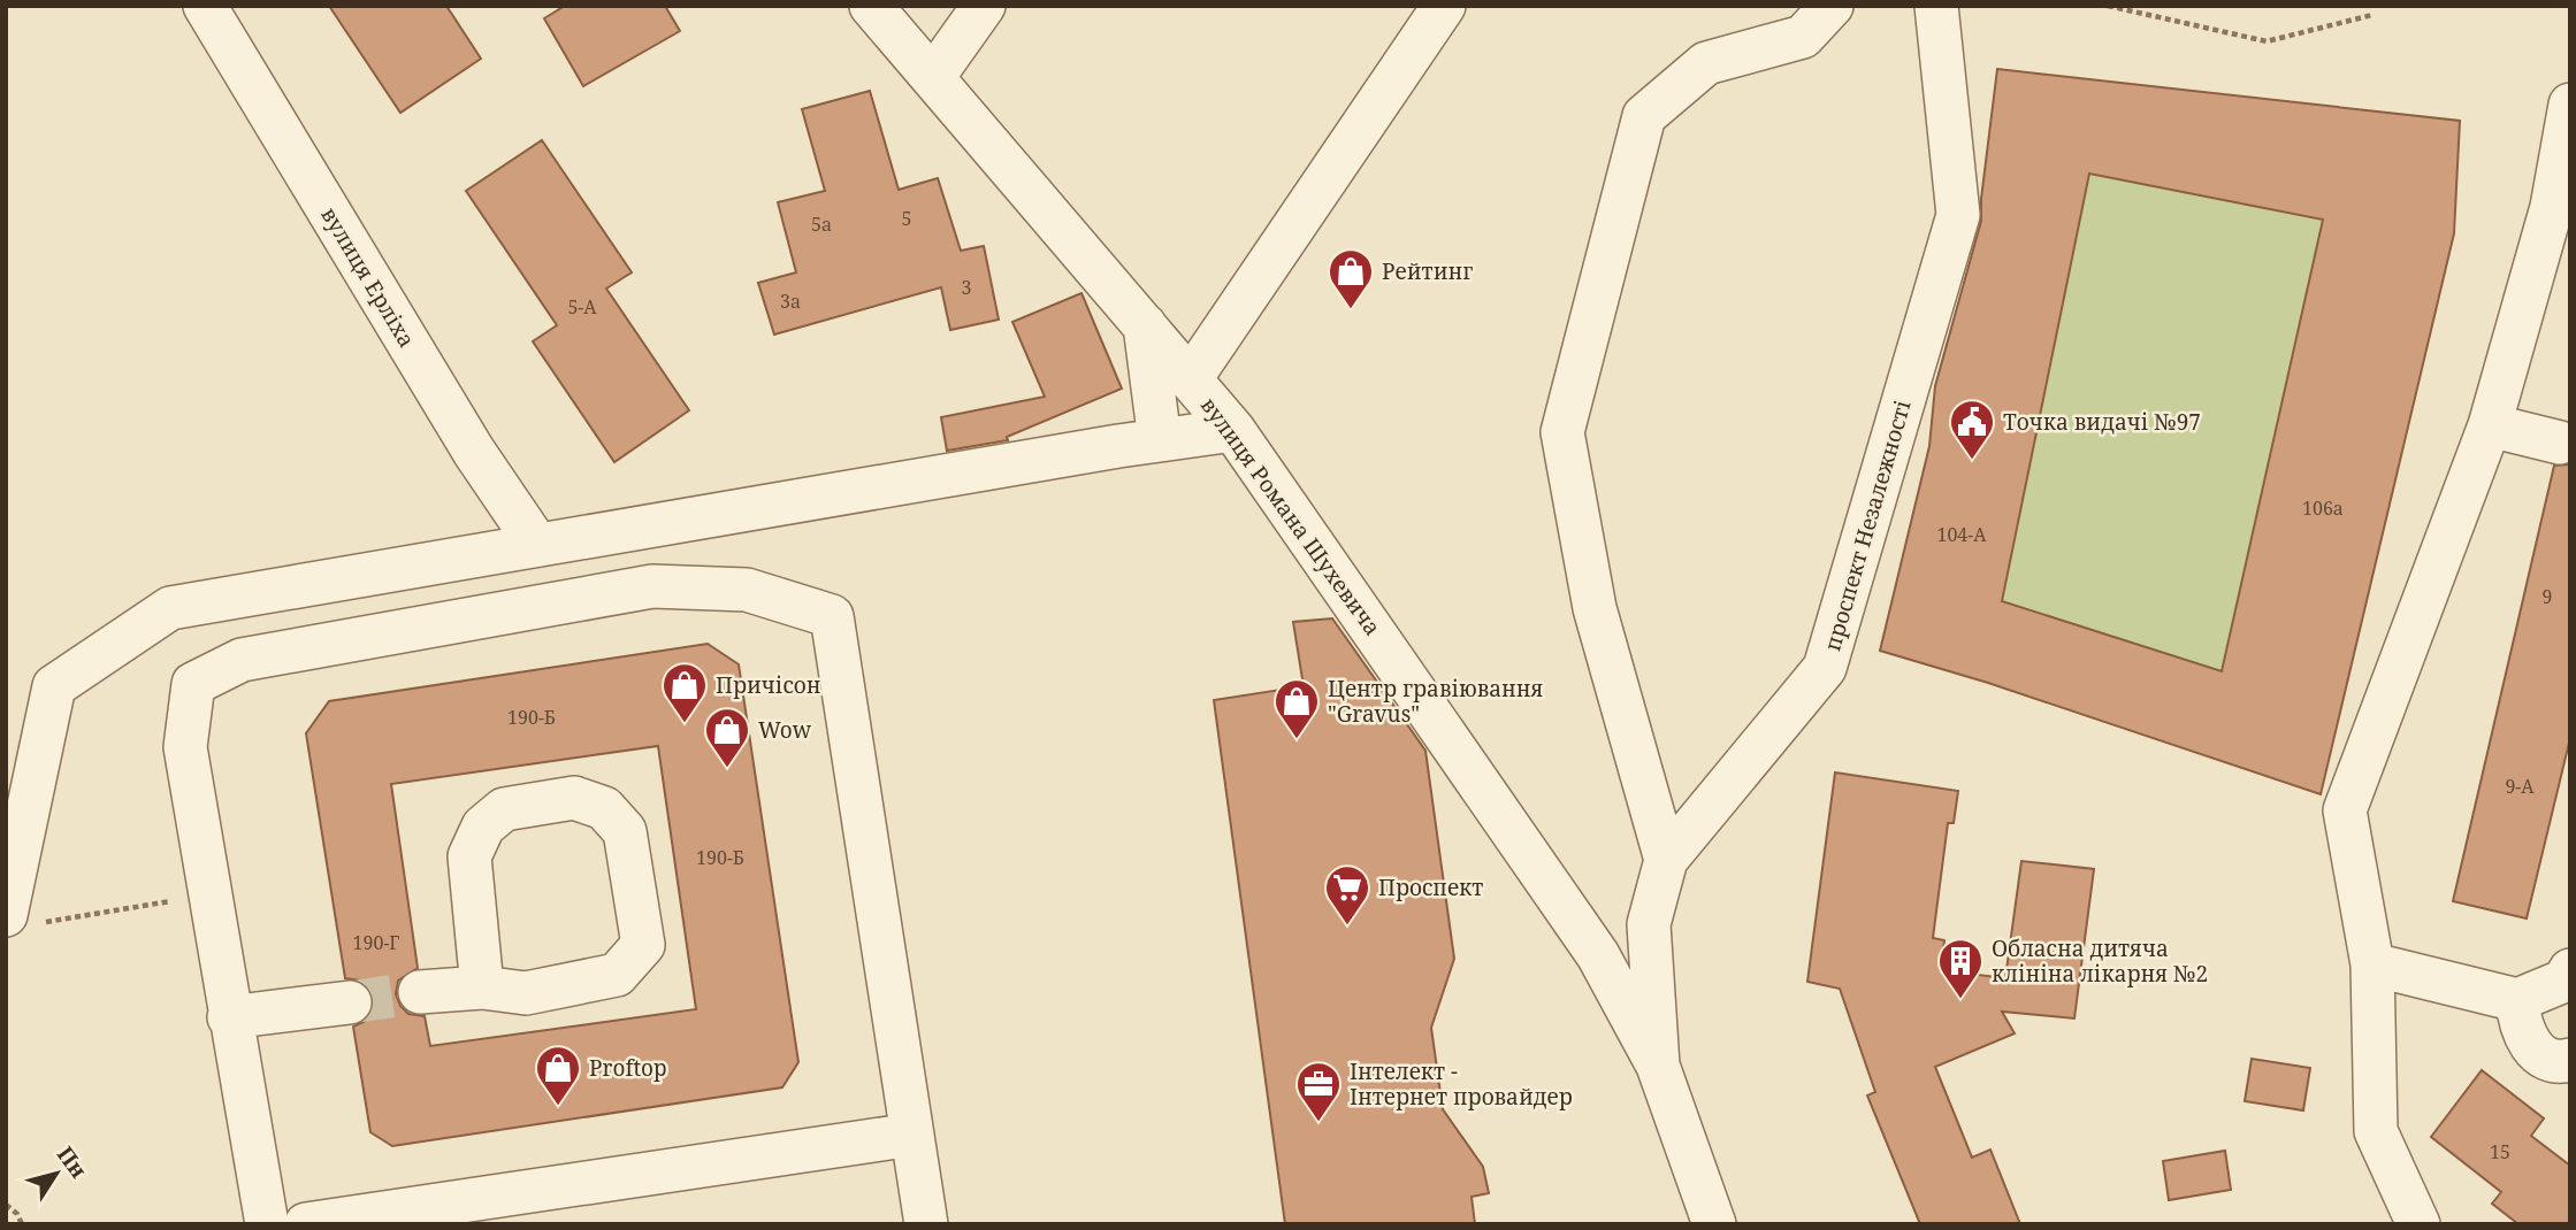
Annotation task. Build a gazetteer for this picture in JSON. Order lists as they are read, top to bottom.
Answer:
{
  "streets": {
    "street": ["вулиця Ерліха", "вулиця Романа Шухевича", "проспект Незалежності"]
  },
  "crossings": [
    ["вулиця Романа Шухевича", "проспект Незалежності"]
  ],
  "places": {
    "shop": [
      "Рейтинг",
      "Причісон",
      "Центр гравіювання \"Gravus\"",
      "Wow",
      "Proftop"
    ],
    "public building": ["Точка видачі №97"],
    "supermarket": ["Проспект"],
    "building": ["Обласна дитяча клініна лікарня №2"],
    "office": ["Інтелект - Інтернет провайдер"]
  },
  "house_numbers": [
    "5",
    "5а",
    "3",
    "3а",
    "5-А",
    "106а",
    "104-А",
    "9",
    "190-Б",
    "9-А",
    "190-Б",
    "190-Г",
    "15"
  ],
  "north": "top right"
}
